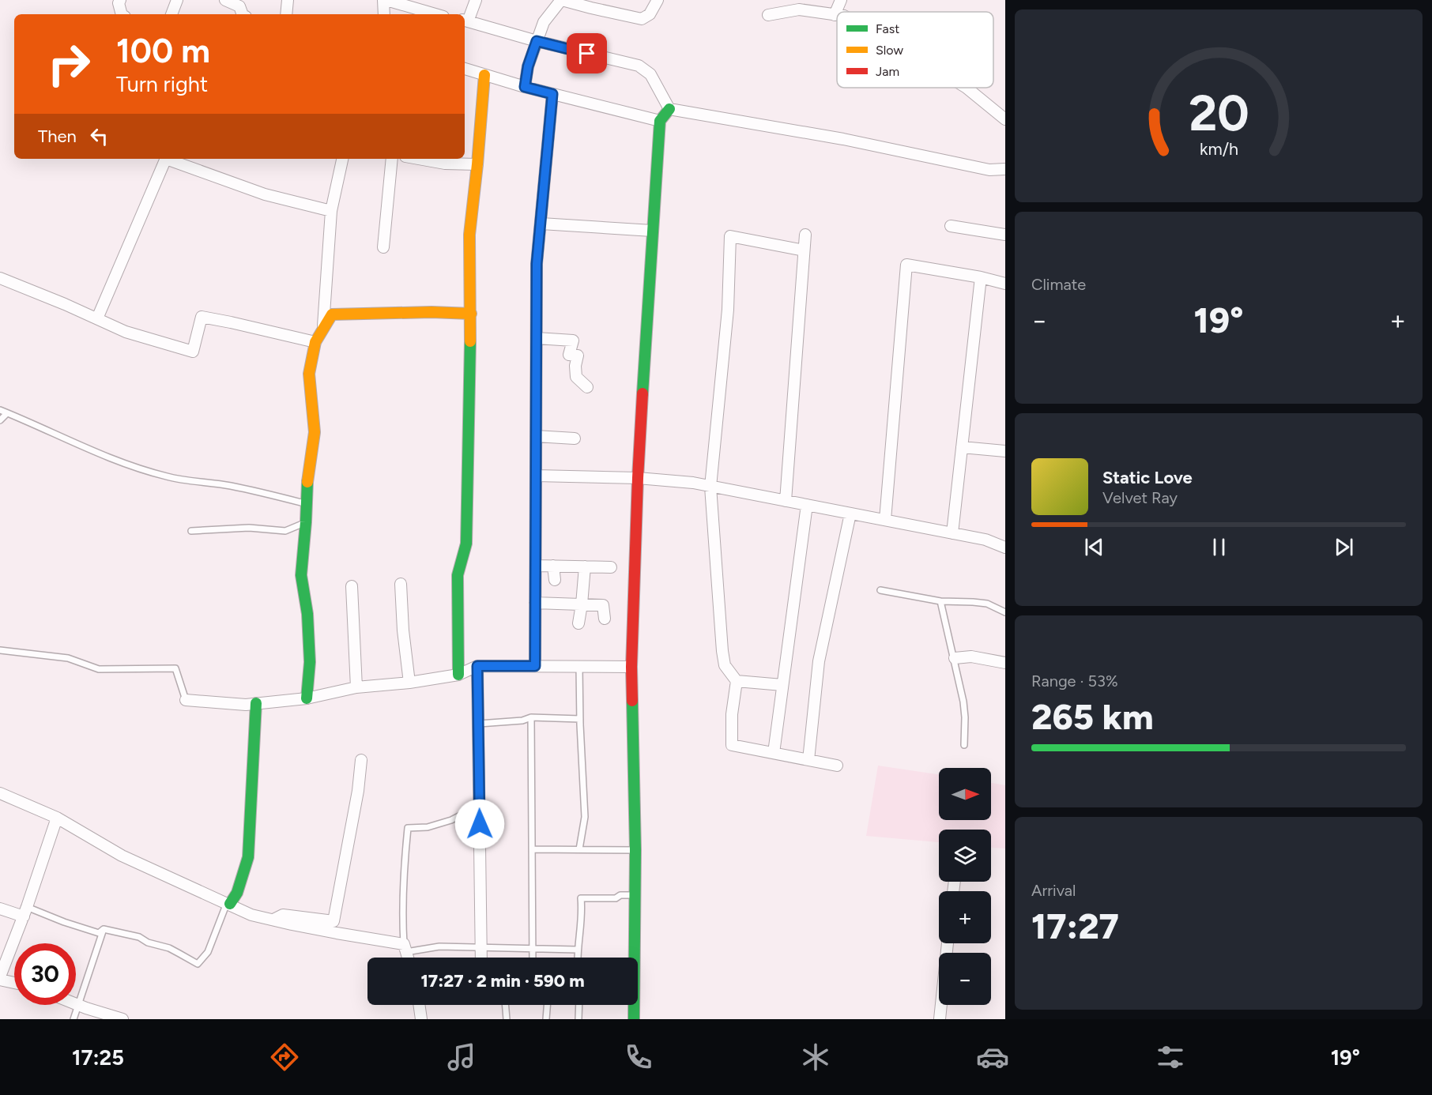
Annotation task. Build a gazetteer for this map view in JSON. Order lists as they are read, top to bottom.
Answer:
{
  "legend": ["Fast", "Slow", "Jam"],
  "north": "right",
  "page": {
    "turn": ["100 m", "Turn right"],
    "then": "Then",
    "tile": [
      "Climate",
      ["Range · 53%", "265 km"],
      ["Arrival", "17:27"]
    ],
    "heat": ["−", "19°", "+"],
    "song": ["Static Love", "Velvet Ray"],
    "map_buttons": ["+", "−"],
    "limit": "30",
    "trip": "17:27 · 2 min · 590 m",
    "tabs": ["17:25", "19°"],
    "gauge": ["20", "km/h"]
  }
}
